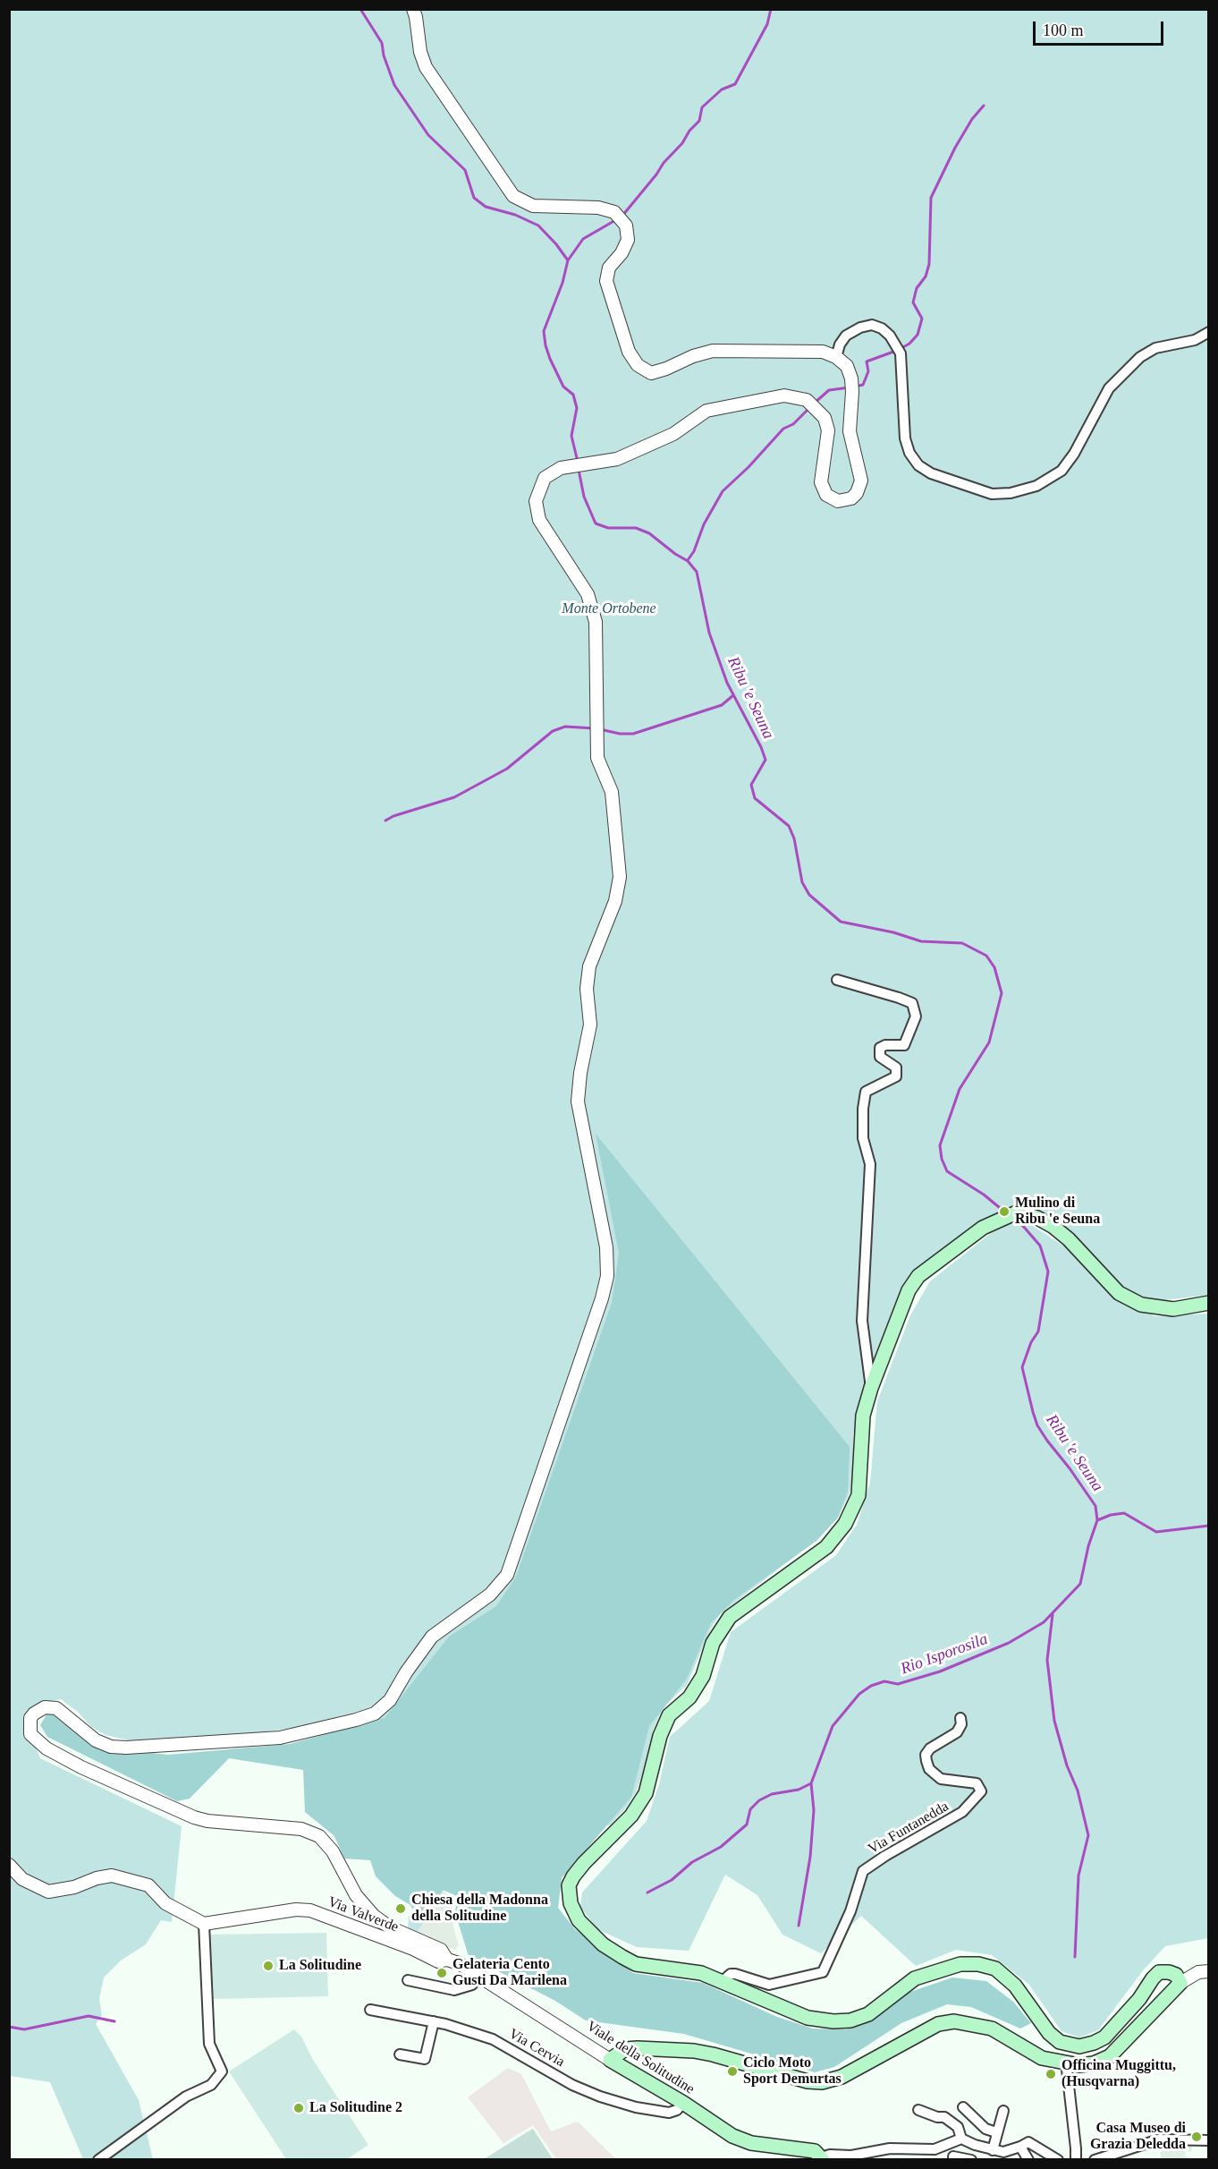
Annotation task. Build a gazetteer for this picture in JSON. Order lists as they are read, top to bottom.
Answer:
{
  "streets": {
    "main road": ["Viale della Solitudine"],
    "street": ["Via Funtanedda", "Via Valverde", "Via Cervia"]
  },
  "crossings": [
    ["Via Valverde", "Viale della Solitudine"],
    ["Via Cervia", "Viale della Solitudine"]
  ],
  "water": ["Ribu 'e Seuna", "Rio Isporosila"],
  "parks": ["Monte Ortobene"],
  "places": [
    "Mulino di Ribu 'e Seuna",
    "Chiesa della Madonna della Solitudine",
    "La Solitudine",
    "Gelateria Cento Gusti Da Marilena",
    "Ciclo Moto Sport Demurtas",
    "Officina Muggittu, (Husqvarna)",
    "La Solitudine 2",
    "Casa Museo di Grazia Deledda"
  ],
  "scale_bar": "100 m"
}
